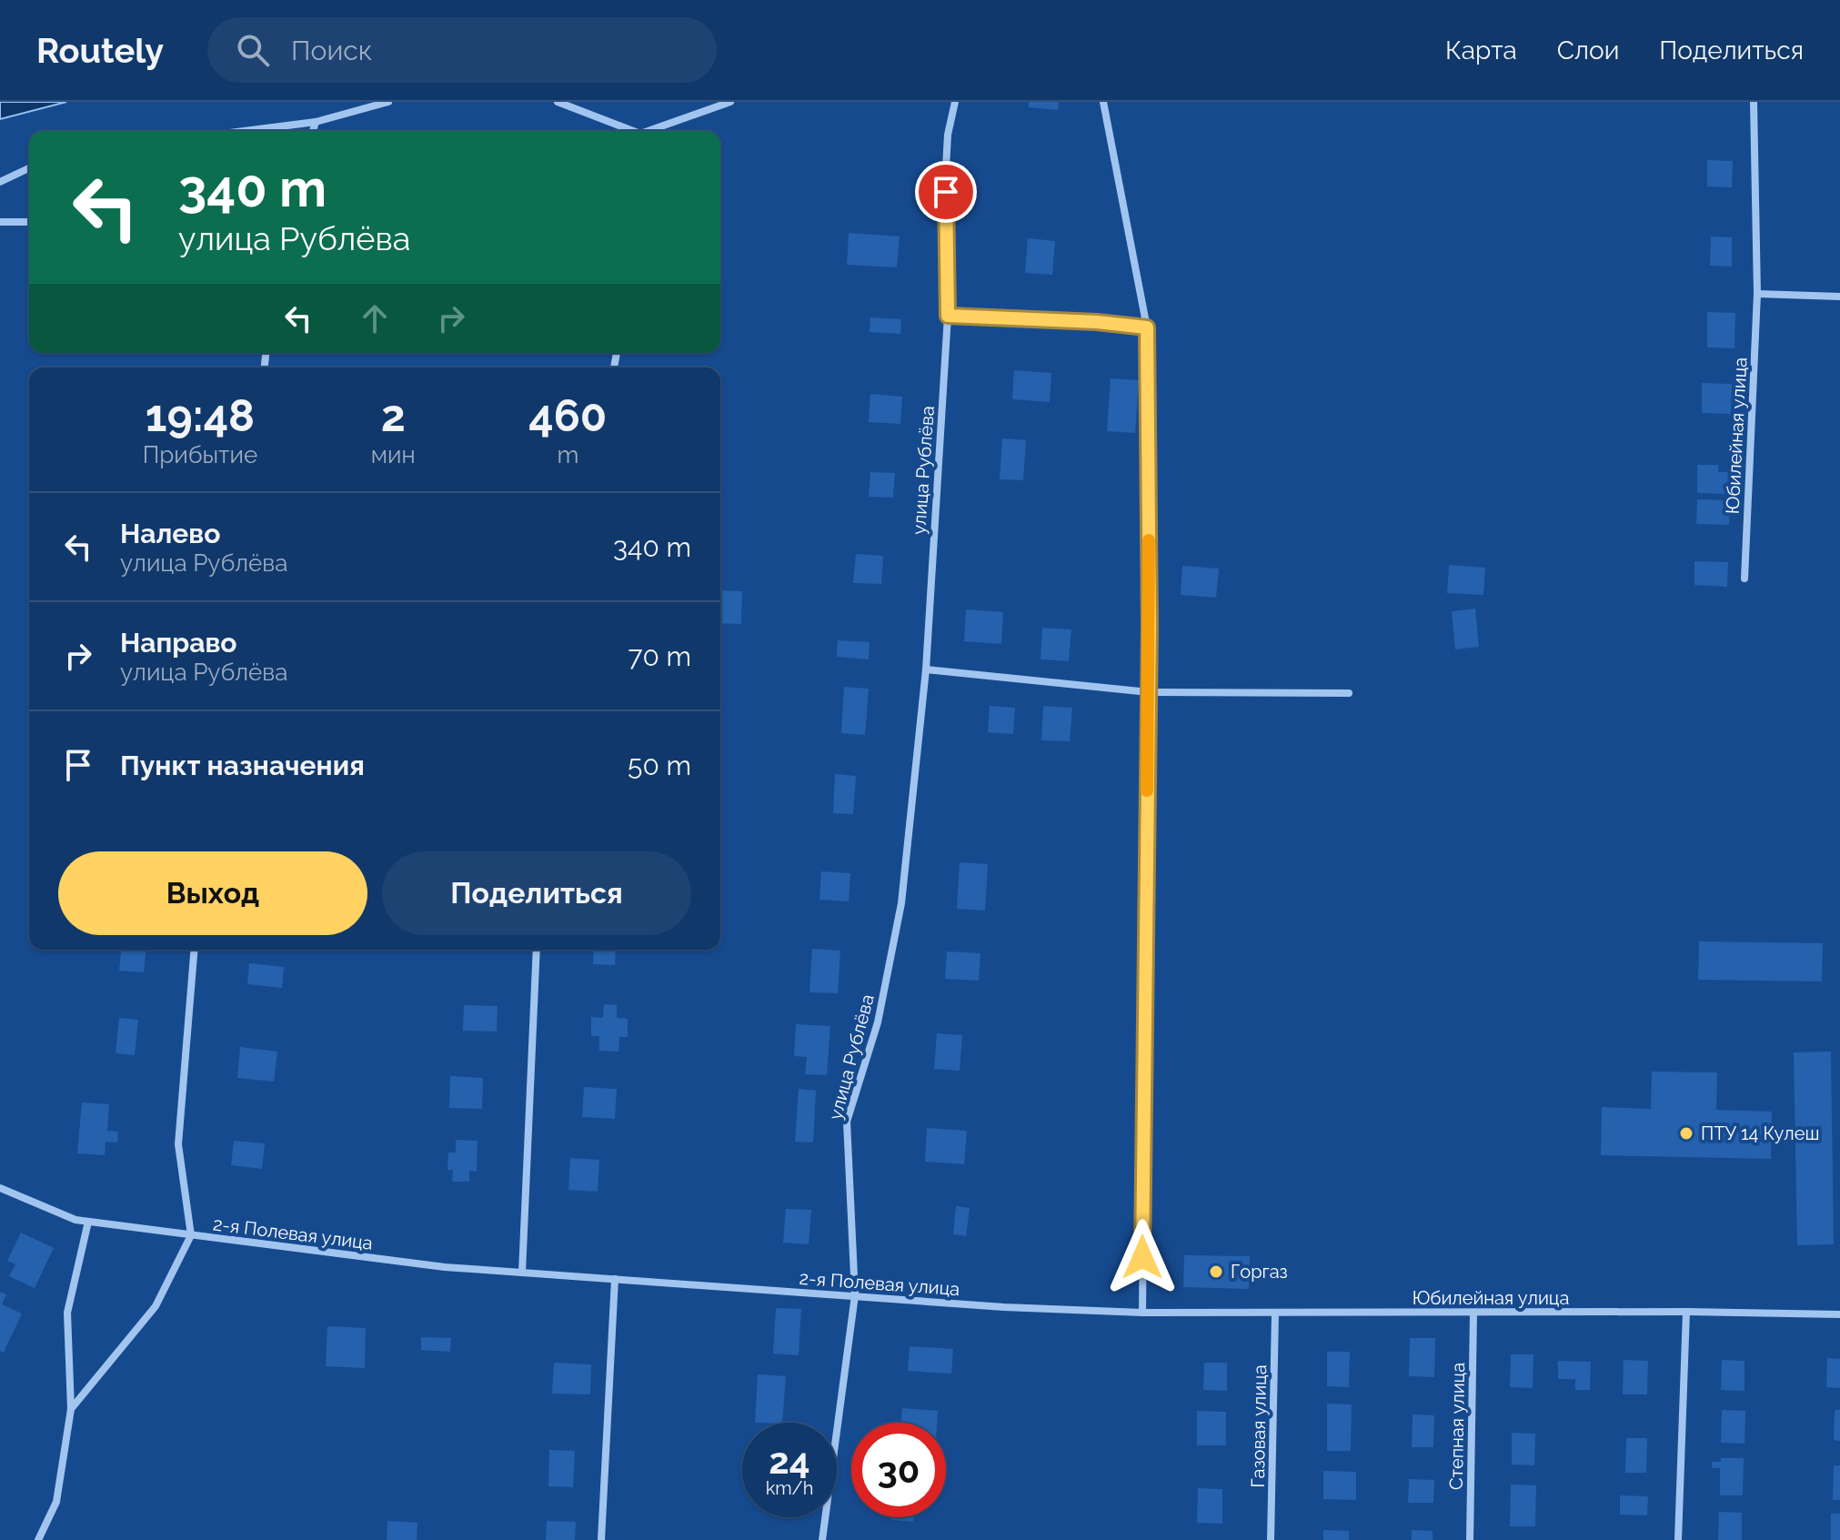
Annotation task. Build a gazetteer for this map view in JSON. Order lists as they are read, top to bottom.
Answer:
{
  "streets": {
    "street": [
      "Юбилейная улица",
      "улица Рублёва",
      "2-я Полевая улица",
      "Газовая улица",
      "Степная улица"
    ]
  },
  "crossings": [
    ["Юбилейная улица", "2-я Полевая улица"],
    ["Юбилейная улица", "Газовая улица"],
    ["Юбилейная улица", "Степная улица"],
    ["улица Рублёва", "2-я Полевая улица"]
  ],
  "places": ["ПТУ 14 Кулеш", "Горгаз"],
  "page": {
    "header": "Routely",
    "search": "Поиск",
    "nav": ["Карта", "Слои", "Поделиться"],
    "turn": ["340 m", "улица Рублёва"],
    "eta": [
      "19:48",
      "Прибытие",
      "2",
      "мин",
      "460",
      "m"
    ],
    "list": [
      {
        "name": "Налево",
        "note": "улица Рублёва",
        "value": "340 m"
      },
      {
        "name": "Направо",
        "note": "улица Рублёва",
        "value": "70 m"
      },
      {
        "name": "Пункт назначения",
        "value": "50 m"
      }
    ],
    "buttons": ["Выход", "Поделиться"],
    "speed": "24 km/h",
    "limit": "30"
  }
}
